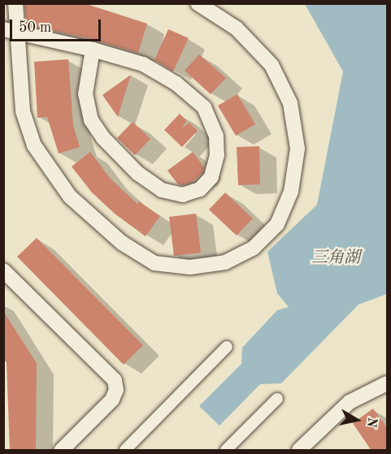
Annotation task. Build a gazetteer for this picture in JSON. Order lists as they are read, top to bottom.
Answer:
{
  "water": ["三角湖"],
  "scale_bar": "50 m",
  "north": "right"
}
